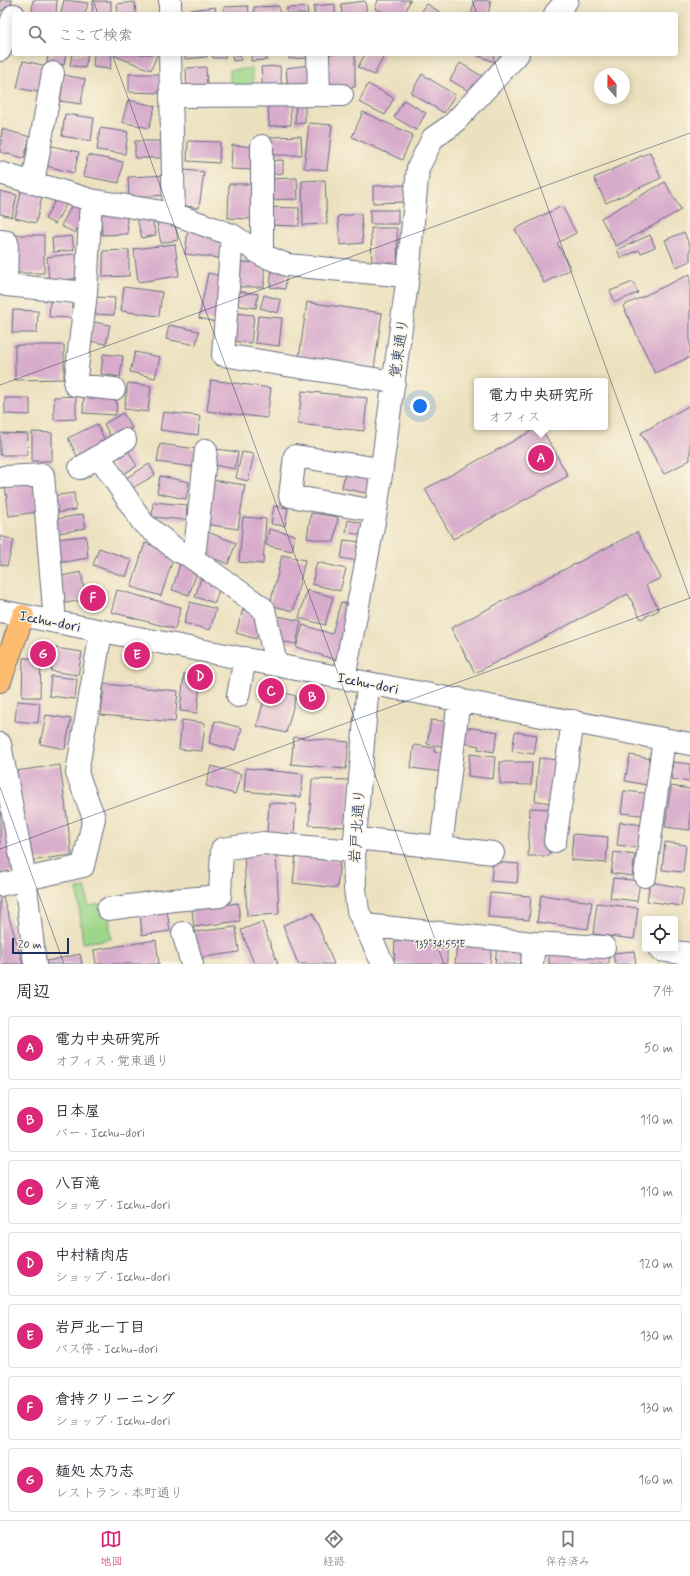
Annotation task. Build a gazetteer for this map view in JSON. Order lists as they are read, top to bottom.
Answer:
{
  "streets": {
    "street": ["覚東通り", "Icchu-dori", "岩戸北通り"]
  },
  "crossings": [
    ["覚東通り", "Icchu-dori"],
    ["Icchu-dori", "岩戸北通り"]
  ],
  "scale_bar": "20 m",
  "north": "top",
  "page": {
    "search": "ここで検索",
    "popup": ["電力中央研究所", "オフィス"],
    "pins": [
      "A",
      "F",
      "G",
      "E",
      "D",
      "C",
      "B"
    ],
    "scale": "20 m",
    "heading": ["周辺", "7件"],
    "list": [
      {
        "mark": "A",
        "name": "電力中央研究所",
        "note": "オフィス · 覚東通り",
        "value": "50 m"
      },
      {
        "mark": "B",
        "name": "日本屋",
        "note": "バー · Icchu-dori",
        "value": "110 m"
      },
      {
        "mark": "C",
        "name": "八百滝",
        "note": "ショップ · Icchu-dori",
        "value": "110 m"
      },
      {
        "mark": "D",
        "name": "中村精肉店",
        "note": "ショップ · Icchu-dori",
        "value": "120 m"
      },
      {
        "mark": "E",
        "name": "岩戸北一丁目",
        "note": "バス停 · Icchu-dori",
        "value": "130 m"
      },
      {
        "mark": "F",
        "name": "倉持クリーニング",
        "note": "ショップ · Icchu-dori",
        "value": "130 m"
      },
      {
        "mark": "G",
        "name": "麺処 太乃志",
        "note": "レストラン · 本町通り",
        "value": "160 m"
      }
    ],
    "nav": ["地図", "経路", "保存済み"]
  },
  "coordinates": ["139°34'55\"E"]
}
